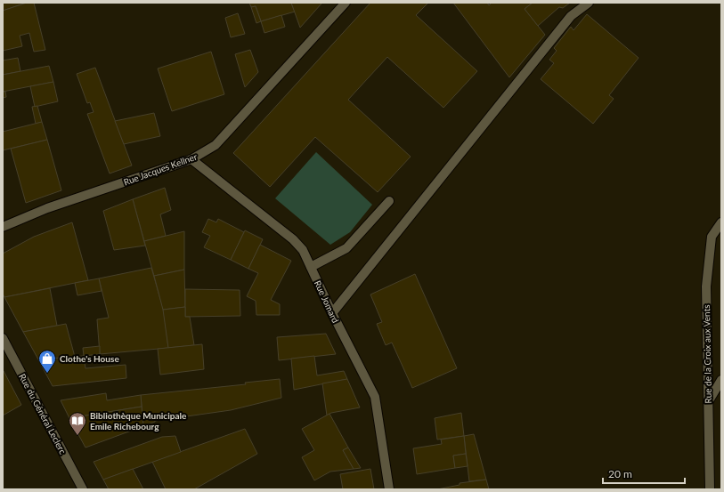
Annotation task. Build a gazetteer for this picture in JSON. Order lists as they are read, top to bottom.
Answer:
{
  "streets": {
    "street": [
      "Rue Jacques Kellner",
      "Rue Jomard",
      "Rue de la Croix aux Vents",
      "Rue du Général Leclerc"
    ]
  },
  "crossings": [
    ["Rue Jacques Kellner", "Rue Jomard"]
  ],
  "places": {
    "shop": ["Clothe's House"],
    "library": ["Bibliothèque Municipale Emile Richebourg"]
  },
  "scale_bar": "20 m"
}
